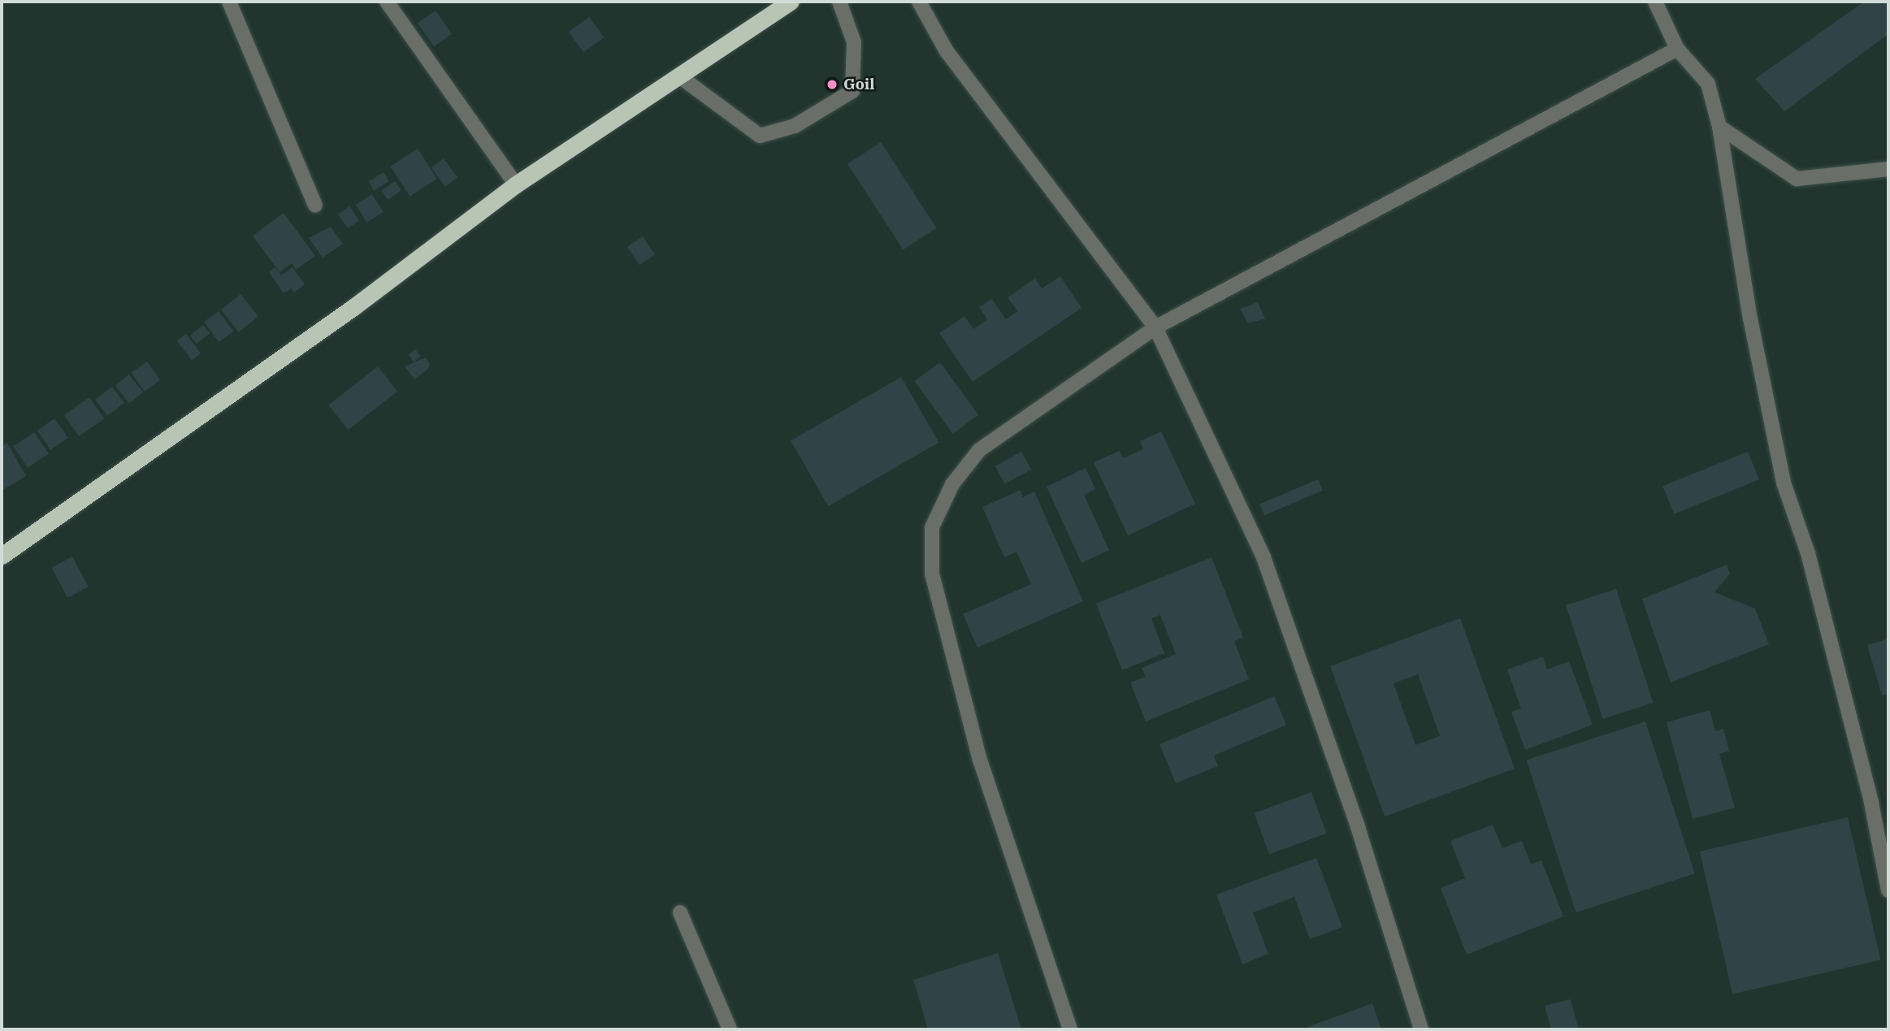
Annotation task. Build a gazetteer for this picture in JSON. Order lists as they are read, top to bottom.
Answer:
{
  "places": ["Goil"]
}
